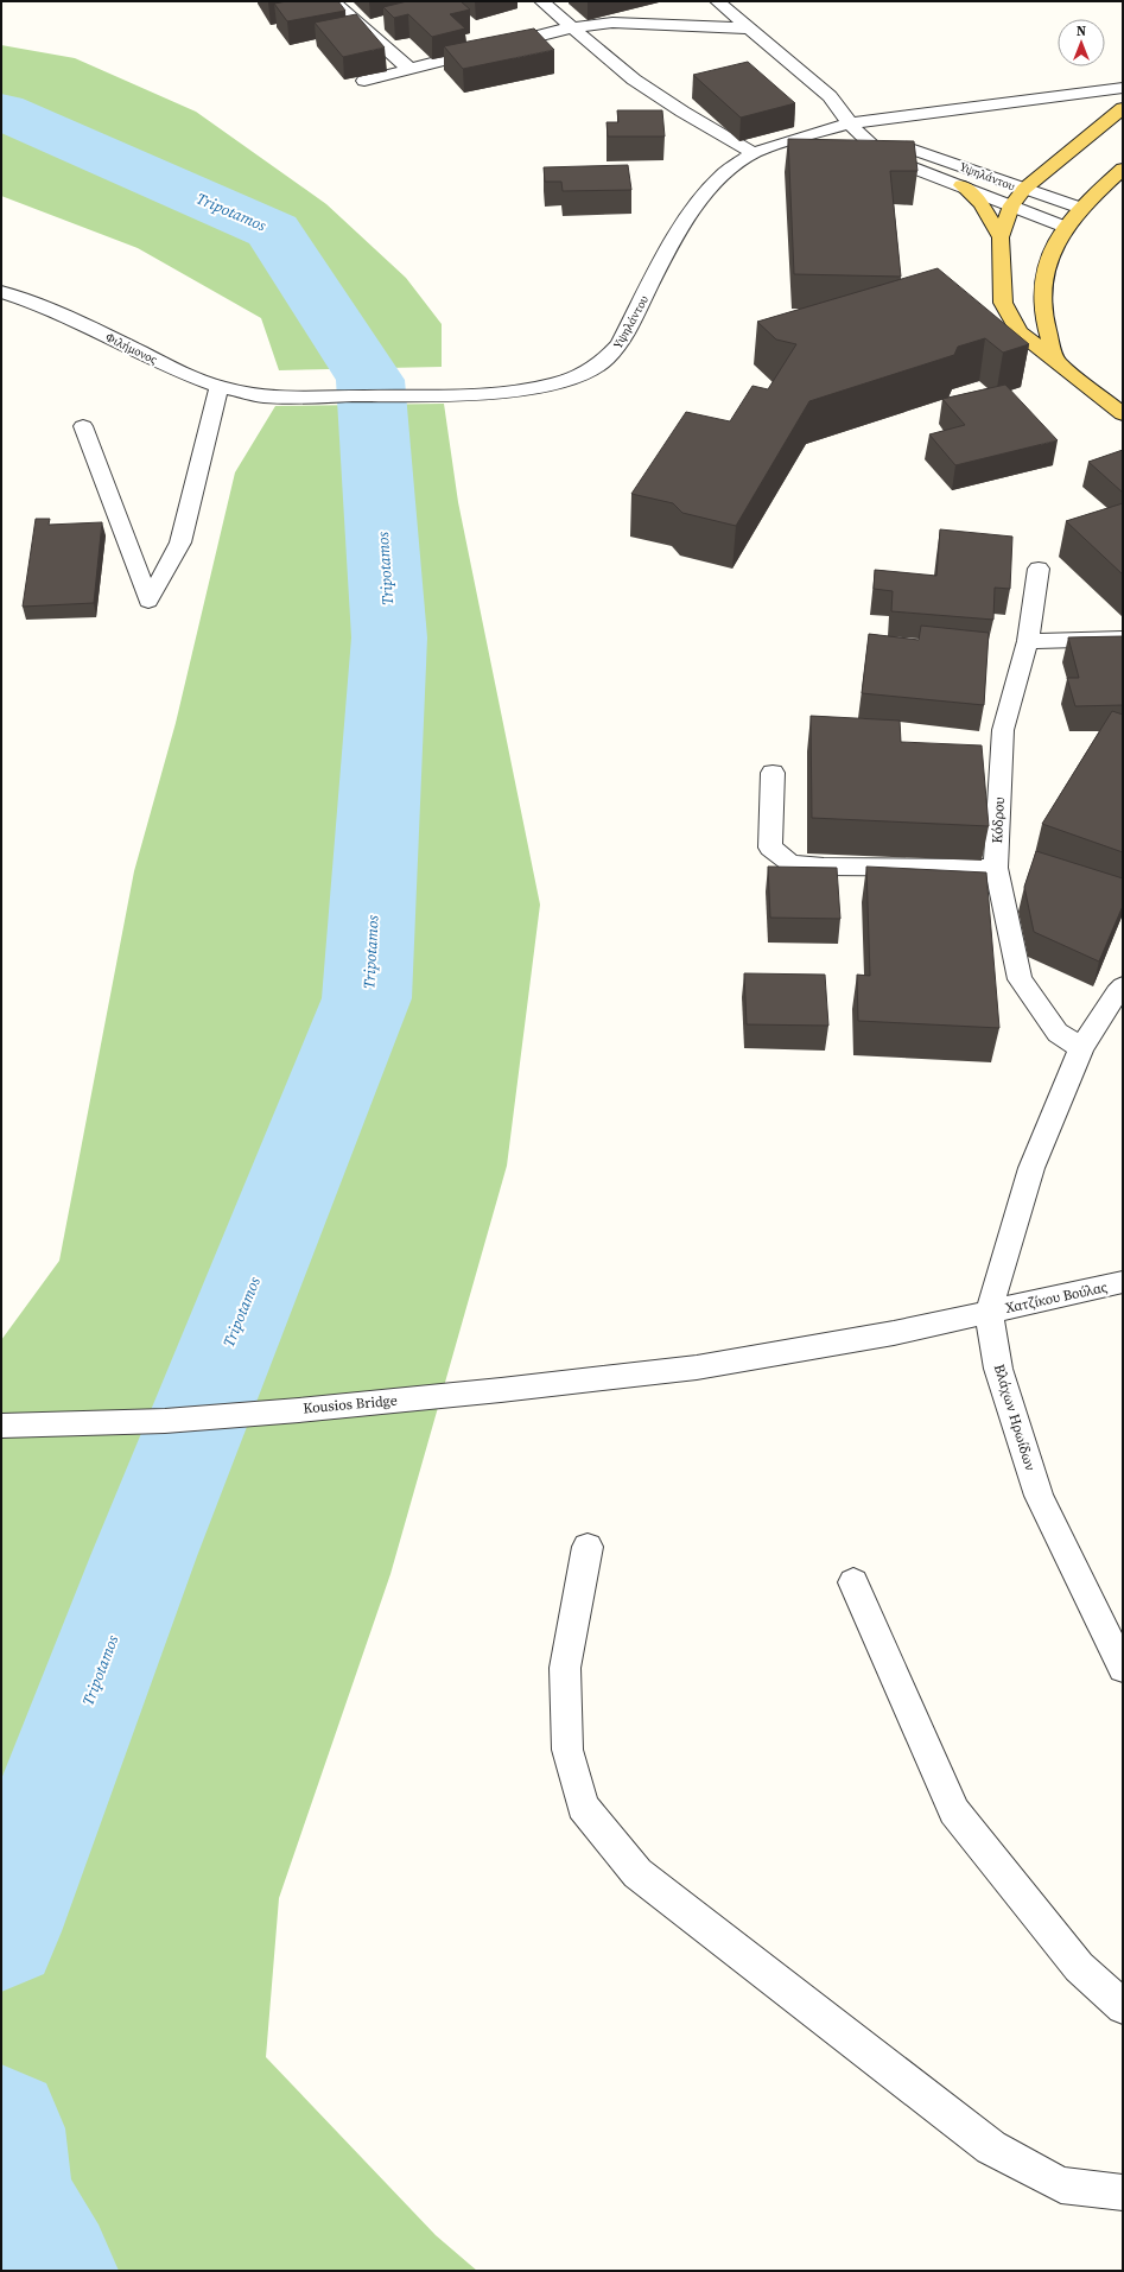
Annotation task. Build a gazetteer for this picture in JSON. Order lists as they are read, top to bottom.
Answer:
{
  "streets": {
    "street": [
      "Υψηλάντου",
      "Φιλήμονος",
      "Κόδρου",
      "Χατζίκου Βούλας",
      "Kousios Bridge",
      "Βλάχων Ηρωίδων"
    ]
  },
  "crossings": [
    ["Υψηλάντου", "Φιλήμονος"],
    ["Κόδρου", "Βλάχων Ηρωίδων"],
    ["Χατζίκου Βούλας", "Kousios Bridge"],
    ["Χατζίκου Βούλας", "Βλάχων Ηρωίδων"]
  ],
  "water": ["Tripotamos"],
  "north": "top"
}
